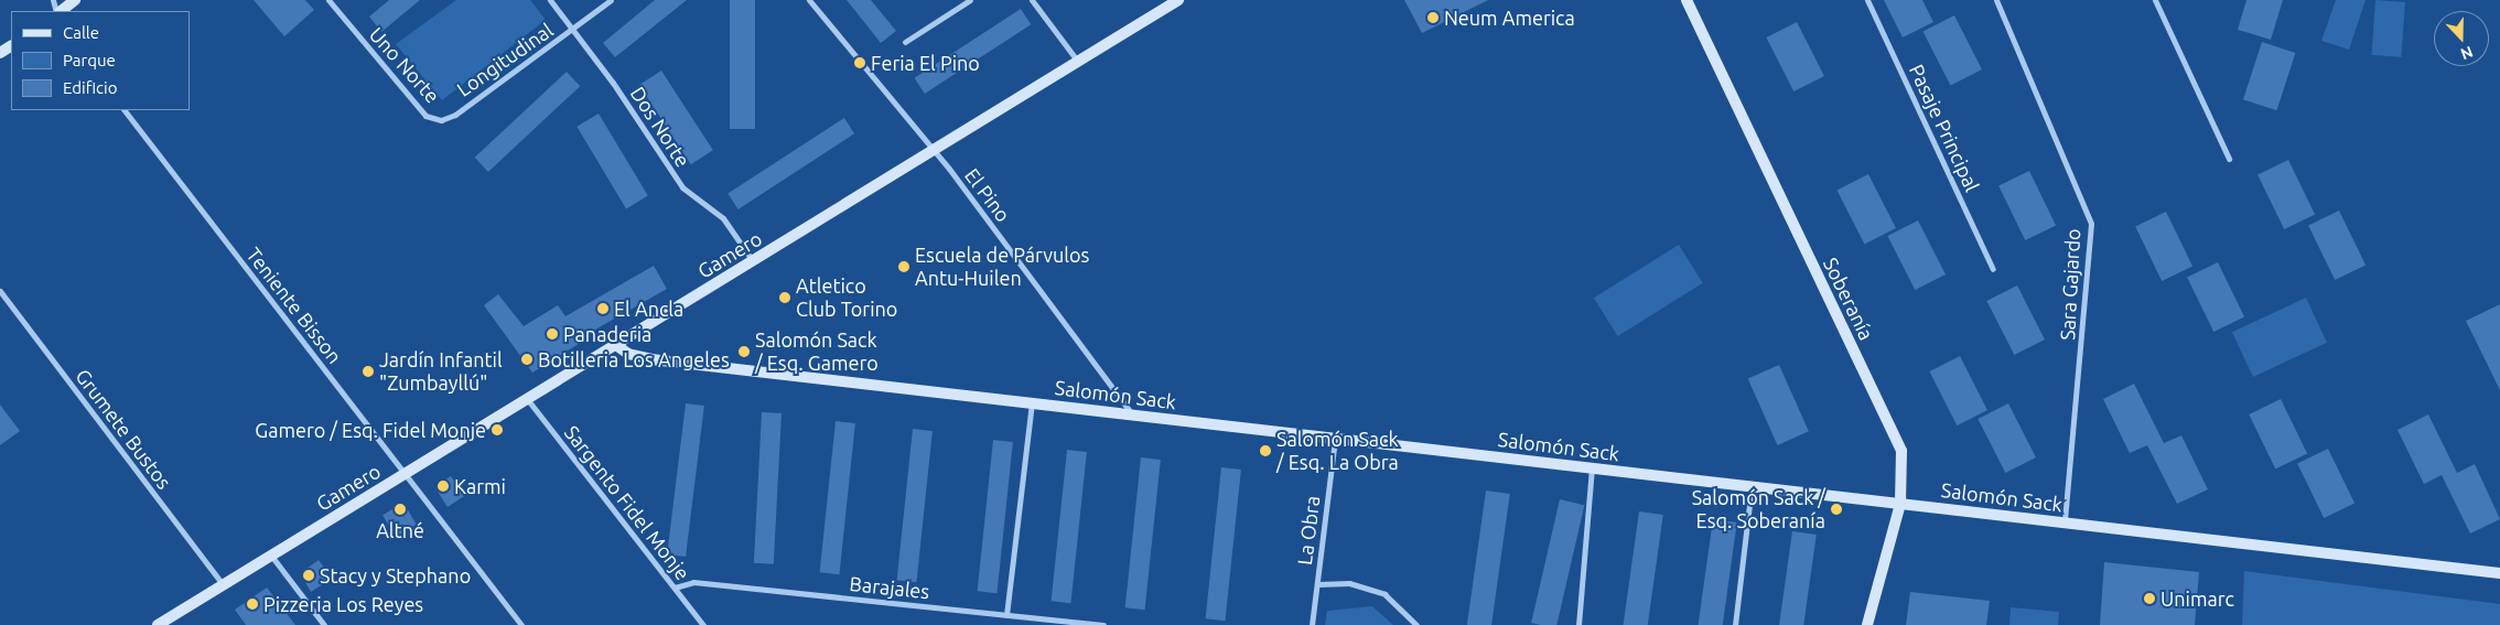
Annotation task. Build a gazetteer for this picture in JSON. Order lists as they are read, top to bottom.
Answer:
{
  "streets": {
    "main road": ["Gamero", "Soberanía", "Salomón Sack"],
    "street": [
      "Longitudinal",
      "Uno Norte",
      "Dos Norte",
      "Pasaje Principal",
      "El Pino",
      "Sara Gajardo",
      "Teniente Bisson",
      "Grumete Bustos",
      "Sargento Fidel Monje",
      "La Obra",
      "Barajales"
    ]
  },
  "crossings": [
    ["Longitudinal", "Uno Norte"],
    ["Longitudinal", "Dos Norte"],
    ["Dos Norte", "Gamero"],
    ["El Pino", "Gamero"],
    ["El Pino", "Salomón Sack"],
    ["Gamero", "Teniente Bisson"],
    ["Gamero", "Salomón Sack"],
    ["Gamero", "Grumete Bustos"],
    ["Gamero", "Sargento Fidel Monje"],
    ["Sara Gajardo", "Salomón Sack"],
    ["Soberanía", "Salomón Sack"],
    ["Salomón Sack", "La Obra"],
    ["Sargento Fidel Monje", "Barajales"]
  ],
  "places": [
    "Neum America",
    "Feria El Pino",
    "Escuela de Párvulos Antu-Huilen",
    "Atletico Club Torino",
    "El Ancla",
    "Panaderia",
    "Salomón Sack / Esq. Gamero",
    "Botilleria Los Angeles",
    "Jardín Infantil \"Zumbayllú\"",
    "Gamero / Esq. Fidel Monje",
    "Salomón Sack / Esq. La Obra",
    "Karmi",
    "Altné",
    "Salomón Sack / Esq. Soberanía",
    "Stacy y Stephano",
    "Unimarc",
    "Pizzeria Los Reyes"
  ],
  "legend": ["Calle", "Parque", "Edificio"],
  "north": "bottom"
}
